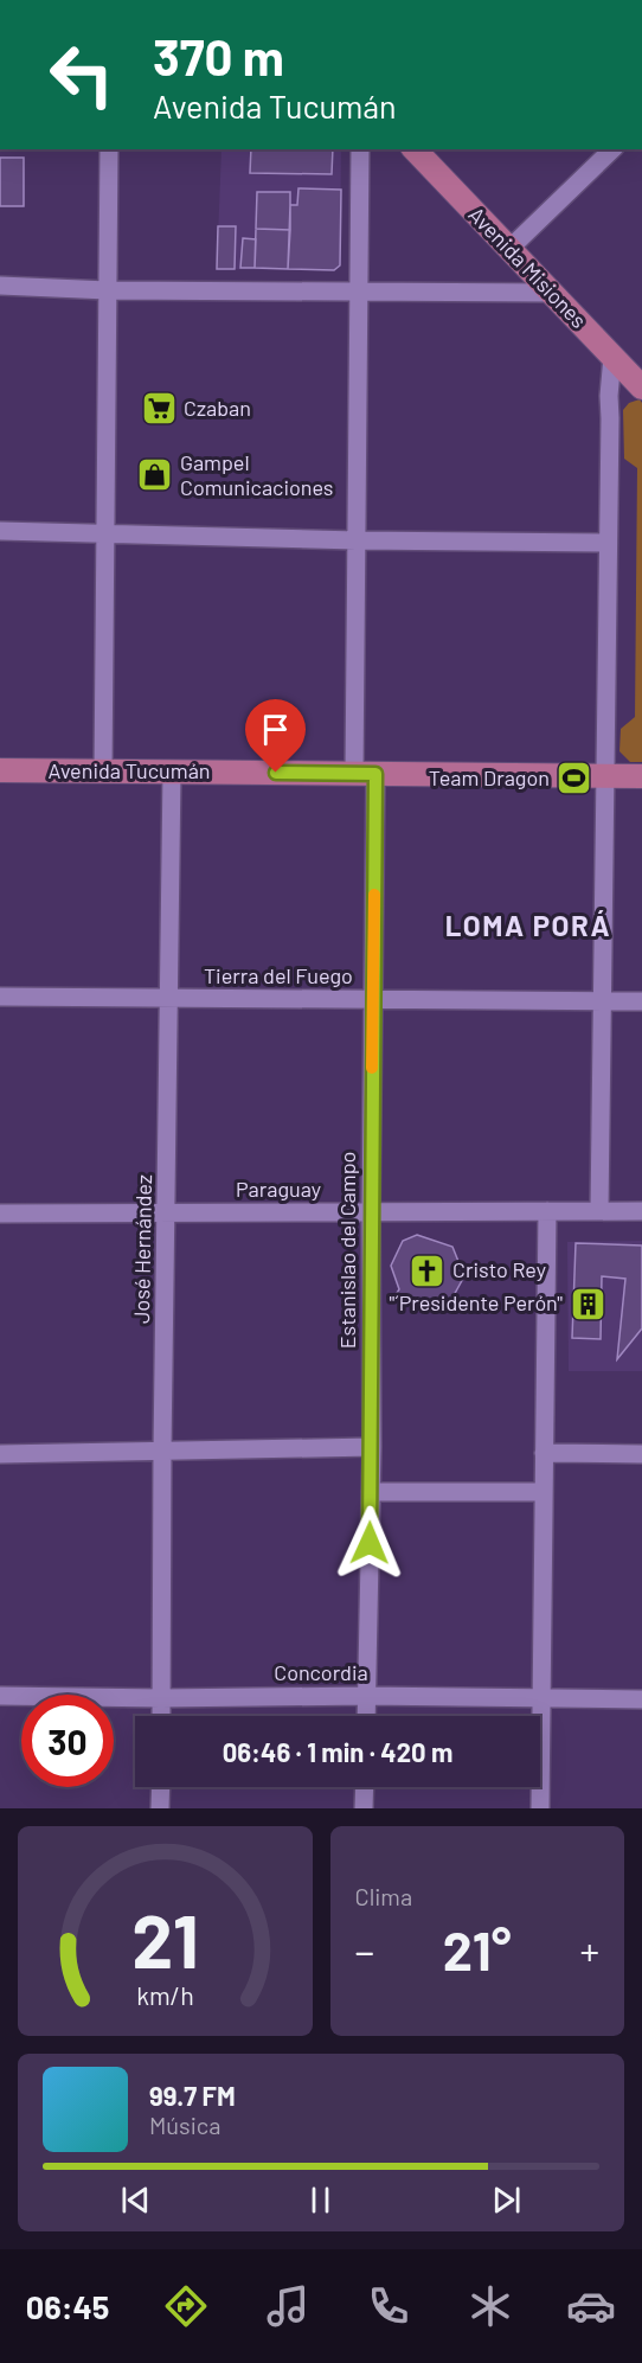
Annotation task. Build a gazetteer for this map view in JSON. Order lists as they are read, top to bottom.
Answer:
{
  "streets": {
    "main road": ["Avenida Misiones", "Avenida Tucumán"],
    "street": [
      "Tierra del Fuego",
      "Paraguay",
      "José Hernández",
      "Estanislao del Campo",
      "Concordia"
    ]
  },
  "crossings": [
    ["Avenida Tucumán", "José Hernández"],
    ["Avenida Tucumán", "Estanislao del Campo"],
    ["Tierra del Fuego", "José Hernández"],
    ["Tierra del Fuego", "Estanislao del Campo"],
    ["Paraguay", "José Hernández"],
    ["Paraguay", "Estanislao del Campo"],
    ["José Hernández", "Concordia"],
    ["Estanislao del Campo", "Concordia"]
  ],
  "districts": ["LOMA PORÁ"],
  "places": {
    "supermarket": ["Czaban"],
    "shop": ["Gampel Comunicaciones"],
    "sports": ["Team Dragon"],
    "church": ["Cristo Rey"],
    "building": ["\"´Presidente Perón\""]
  },
  "page": {
    "turn": ["370 m", "Avenida Tucumán"],
    "limit": "30",
    "trip": "06:46 · 1 min · 420 m",
    "tile": "Clima",
    "heat": ["−", "21°", "+"],
    "song": ["99.7 FM", "Música"],
    "tabs": "06:45",
    "gauge": ["21", "km/h"]
  }
}
